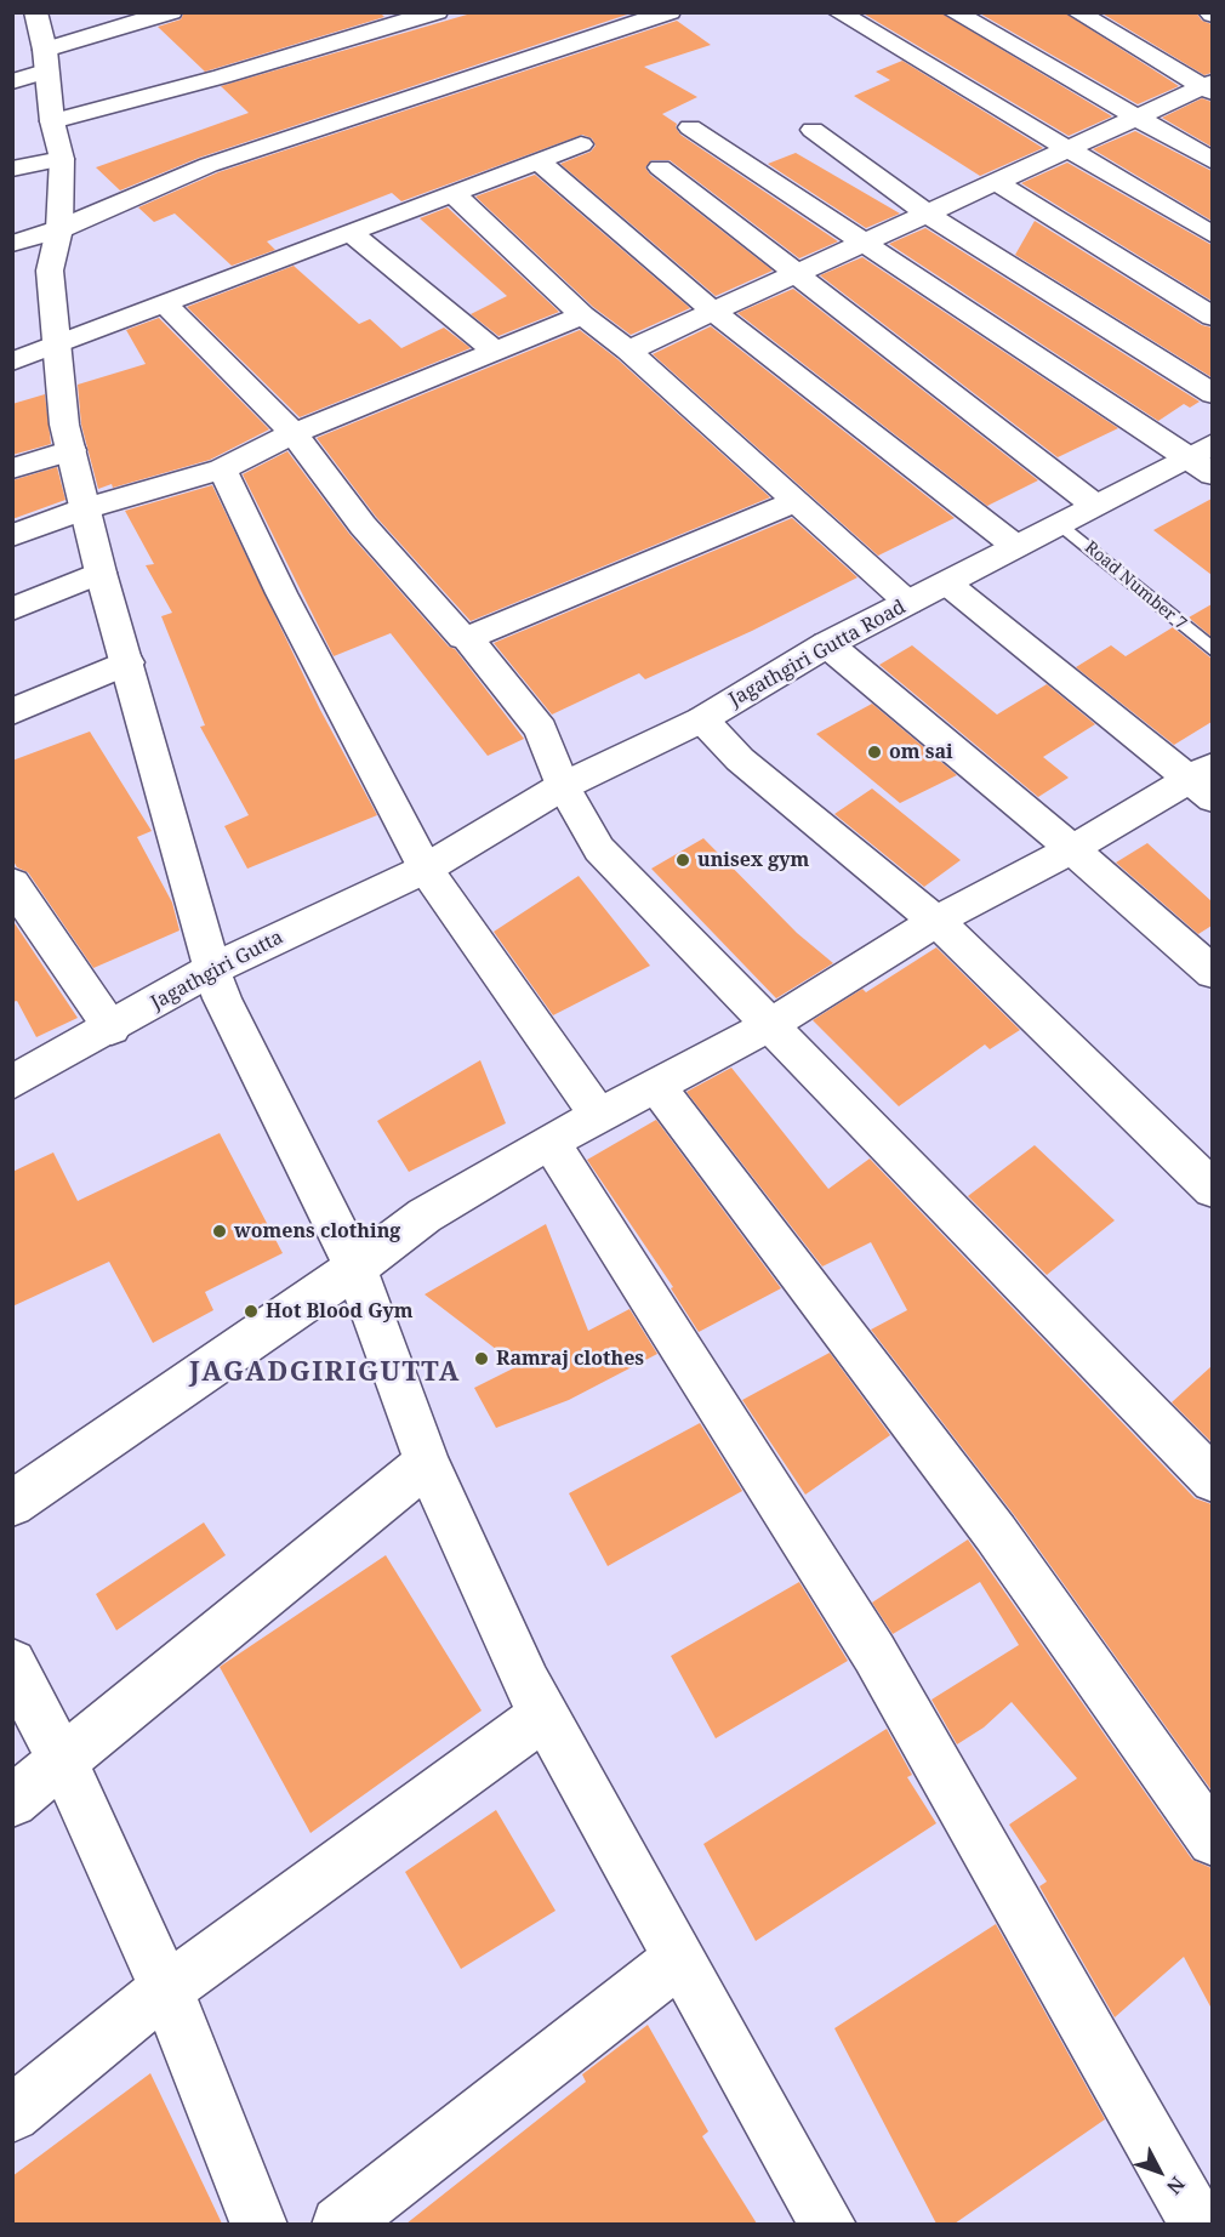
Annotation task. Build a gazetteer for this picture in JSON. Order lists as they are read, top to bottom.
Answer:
{
  "streets": {
    "street": ["Jagathgiri Gutta Road", "Jagathgiri Gutta"],
    "lane": ["Road Number 7"]
  },
  "crossings": [
    ["Road Number 7", "Jagathgiri Gutta Road"],
    ["Jagathgiri Gutta Road", "Jagathgiri Gutta"]
  ],
  "districts": ["JAGADGIRIGUTTA"],
  "places": [
    "om sai",
    "unisex gym",
    "womens clothing",
    "Hot Blood Gym",
    "Ramraj clothes"
  ],
  "north": "bottom right"
}
